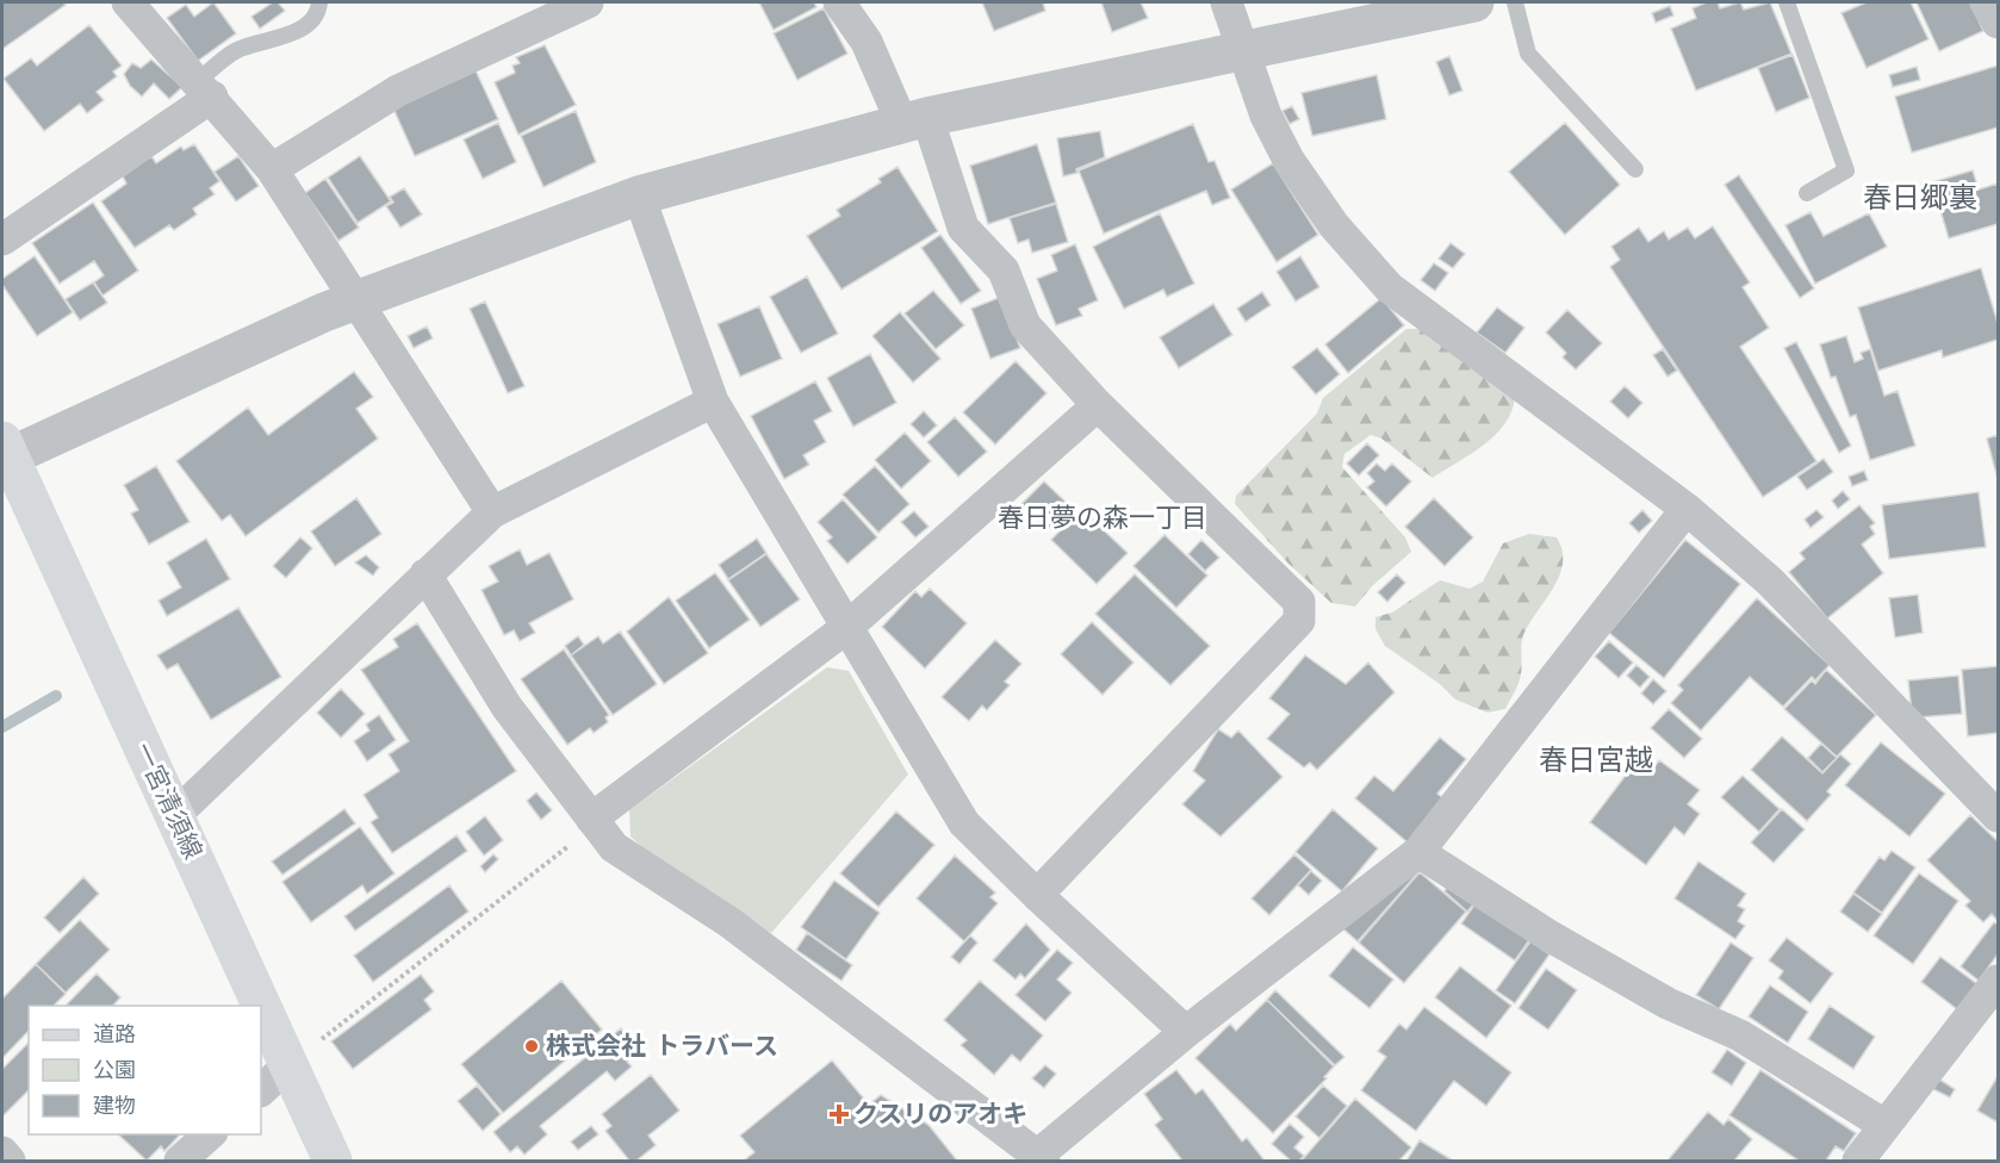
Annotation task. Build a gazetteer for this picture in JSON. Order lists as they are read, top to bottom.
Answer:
{
  "streets": {
    "main road": ["一宮清須線"]
  },
  "districts": ["春日郷裏", "春日夢の森一丁目", "春日宮越"],
  "places": {
    "other": ["株式会社 トラバース"],
    "health": ["クスリのアオキ"]
  },
  "legend": ["道路", "公園", "建物"]
}
